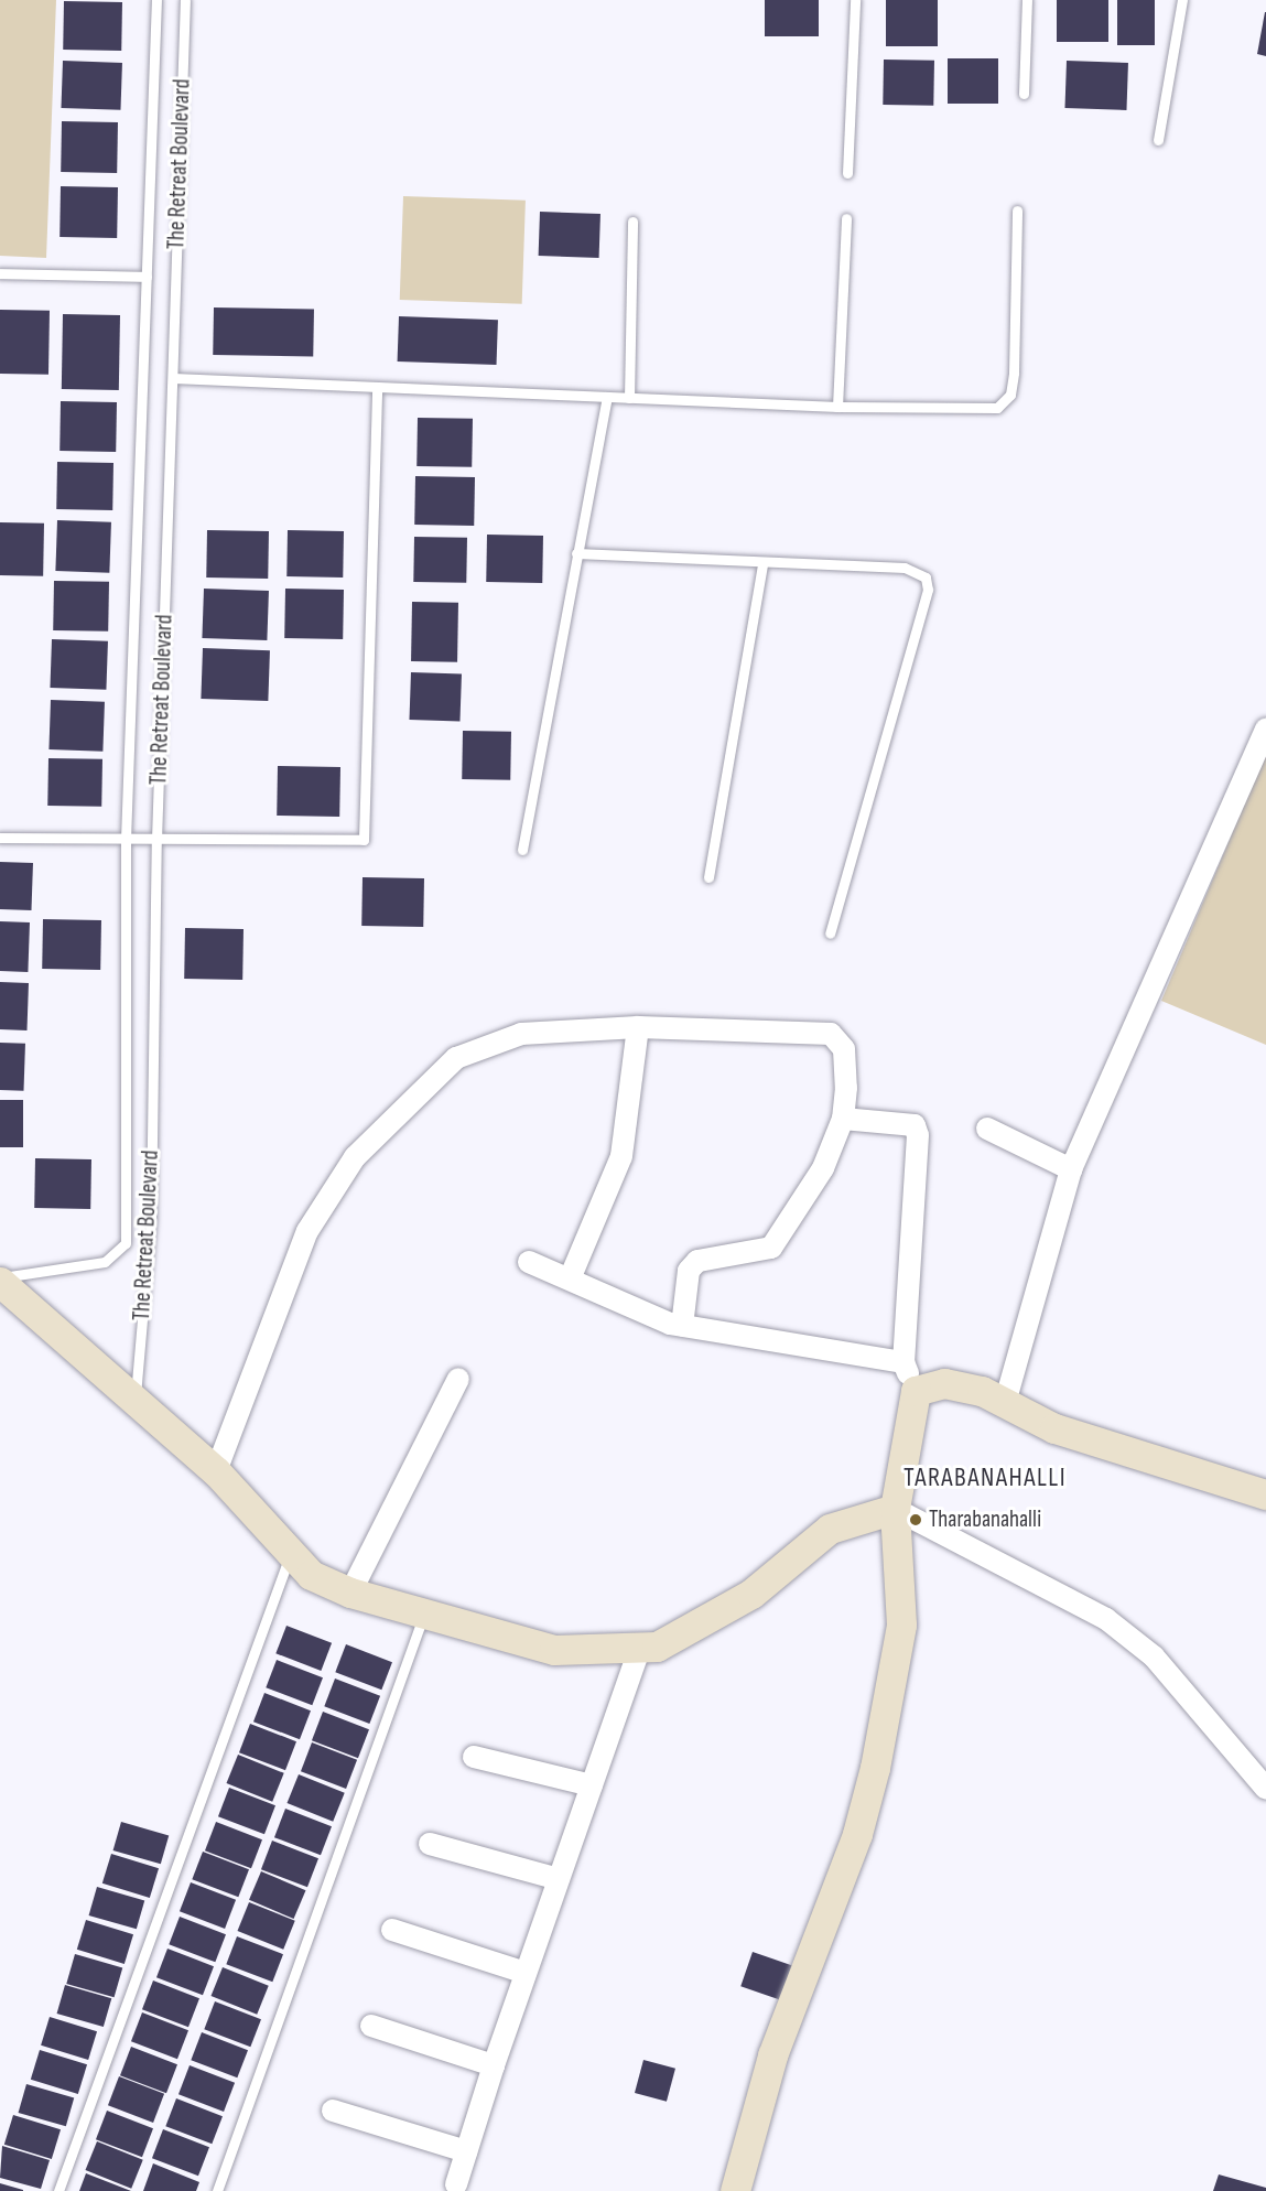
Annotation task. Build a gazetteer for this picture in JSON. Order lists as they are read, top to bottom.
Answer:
{
  "streets": {
    "lane": ["The Retreat Boulevard"]
  },
  "districts": ["TARABANAHALLI"],
  "places": ["Tharabanahalli"]
}
